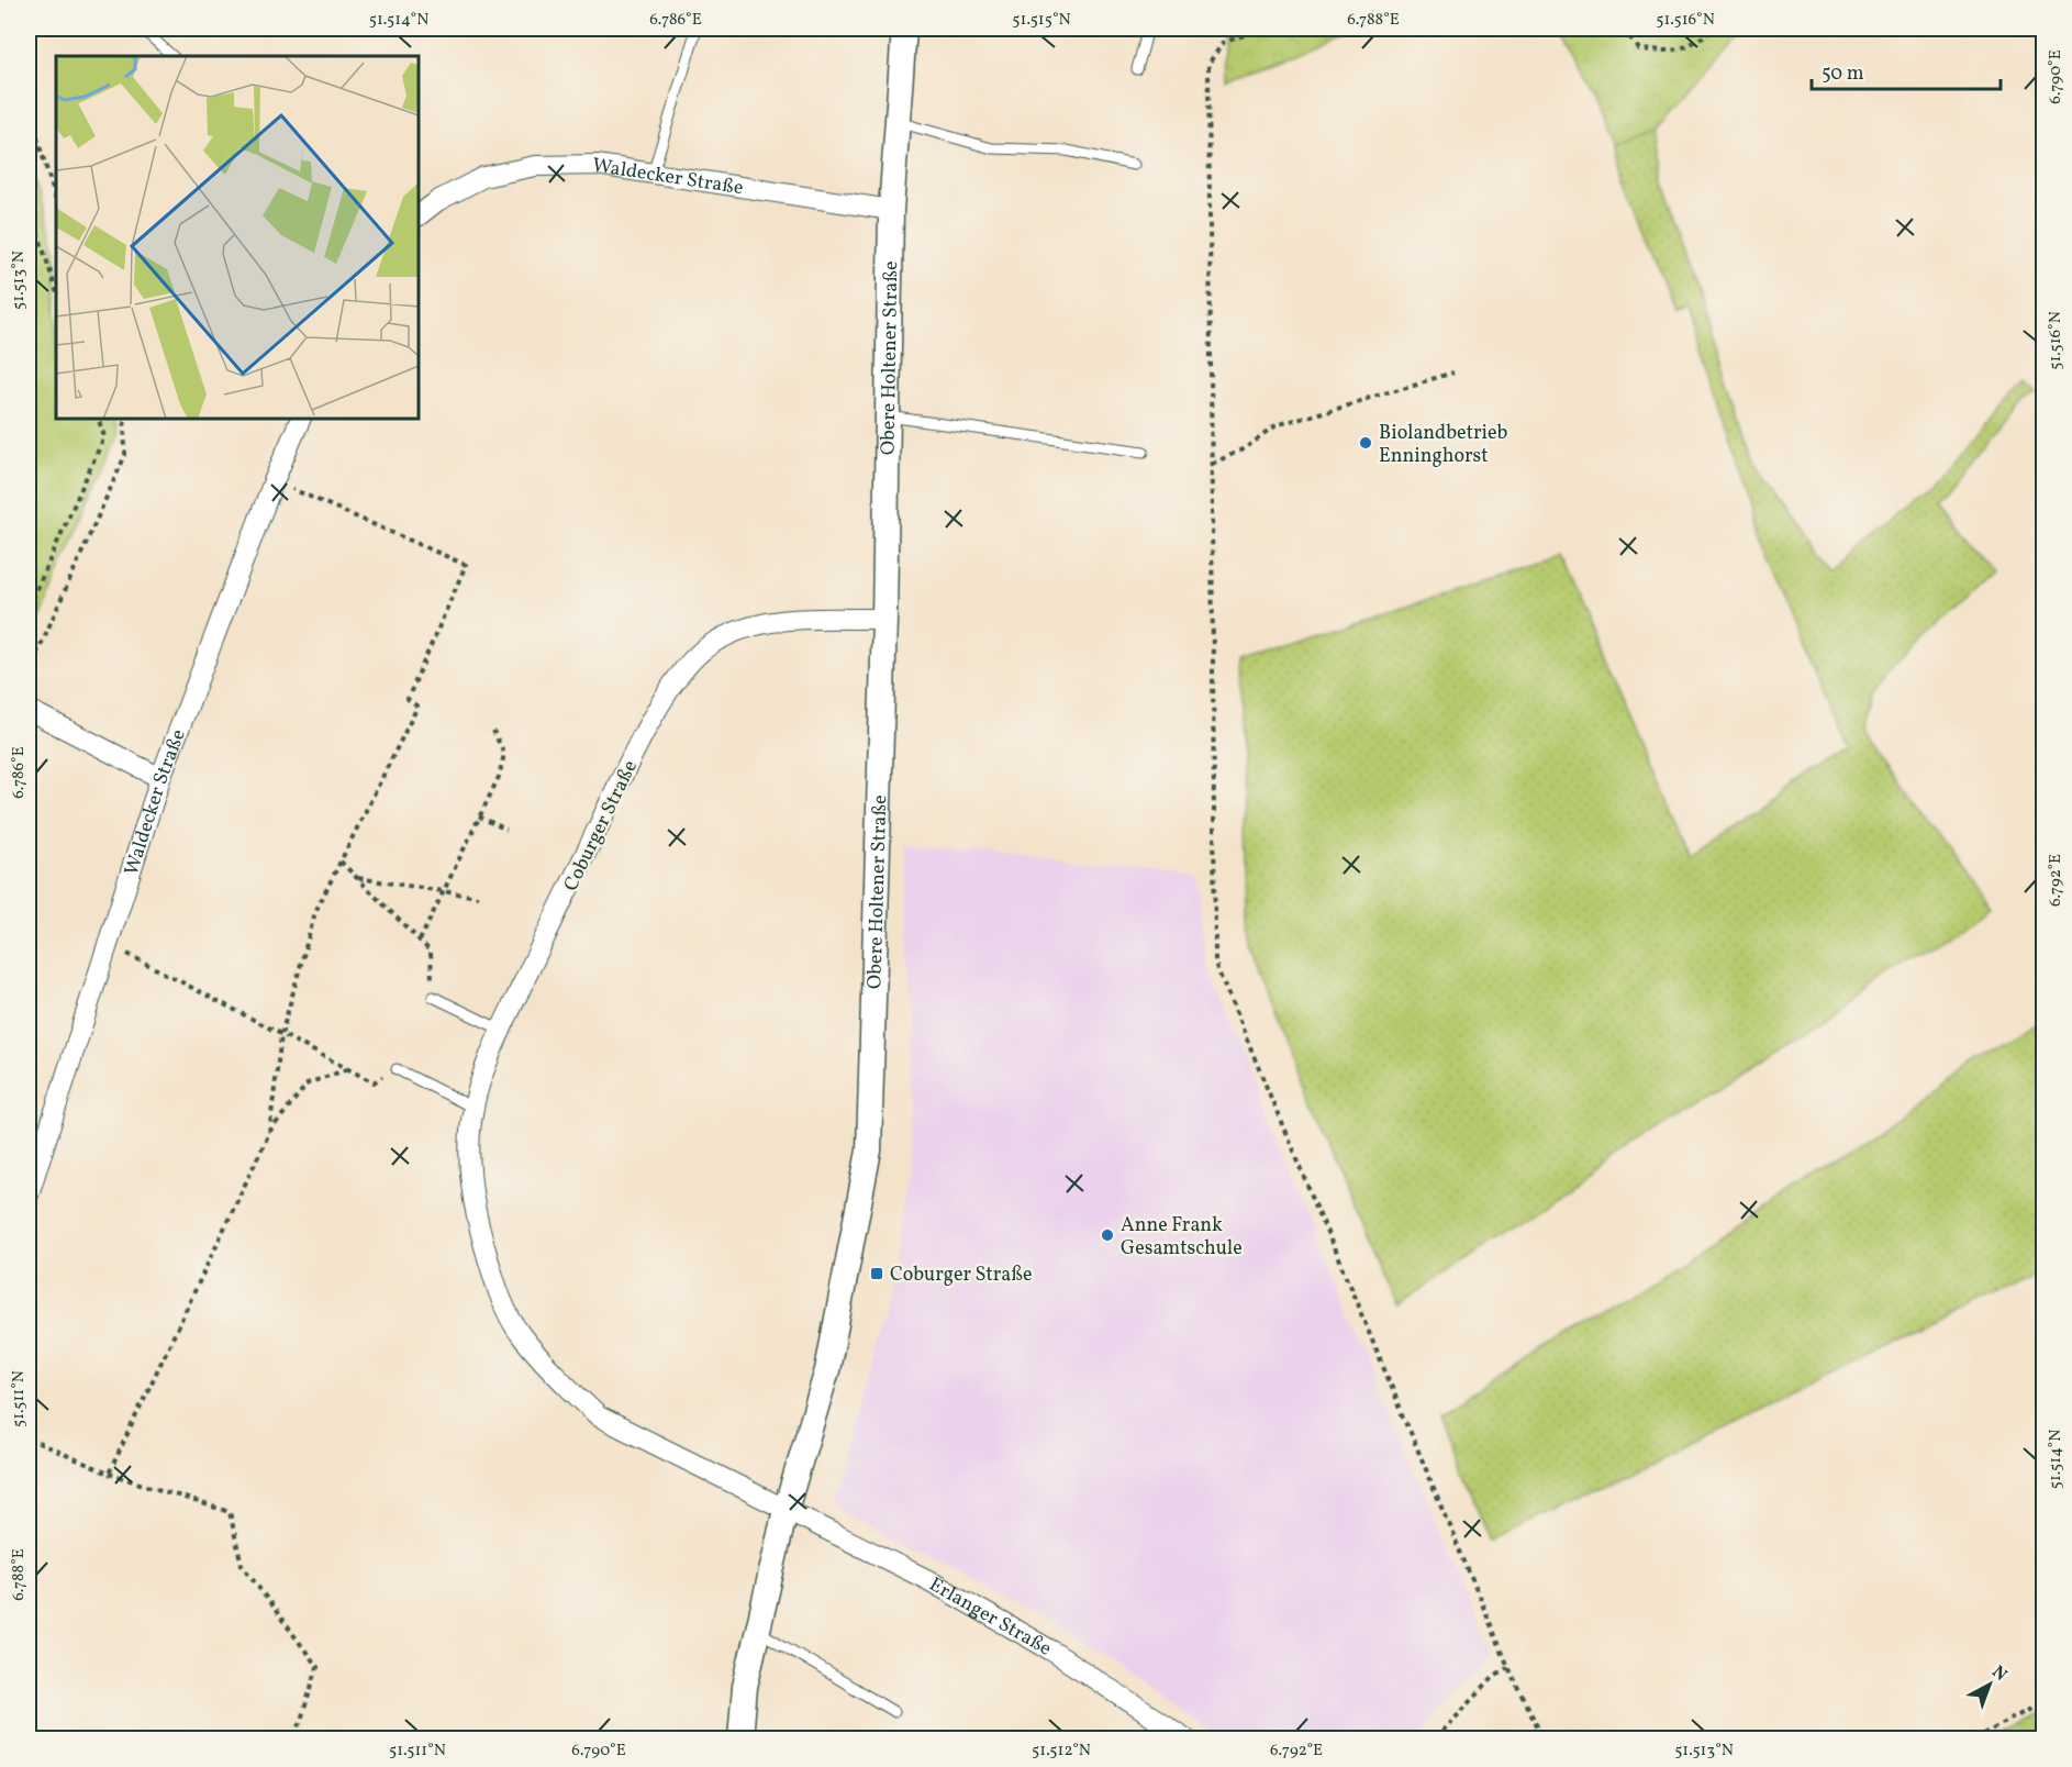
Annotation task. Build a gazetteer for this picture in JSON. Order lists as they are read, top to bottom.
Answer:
{
  "streets": {
    "street": [
      "Waldecker Straße",
      "Obere Holtener Straße",
      "Coburger Straße",
      "Erlanger Straße"
    ]
  },
  "crossings": [
    ["Waldecker Straße", "Obere Holtener Straße"],
    ["Obere Holtener Straße", "Coburger Straße"],
    ["Obere Holtener Straße", "Erlanger Straße"],
    ["Coburger Straße", "Erlanger Straße"]
  ],
  "places": {
    "other": ["Biolandbetrieb Enninghorst", "Anne Frank Gesamtschule"],
    "transit": ["Coburger Straße"]
  },
  "scale_bar": "50 m",
  "north": "top right",
  "coordinates": [
    "51.514°N",
    "6.786°E",
    "51.515°N",
    "6.788°E",
    "51.516°N",
    "6.790°E",
    "51.513°N",
    "6.792°E",
    "51.511°N",
    "51.512°N"
  ]
}
